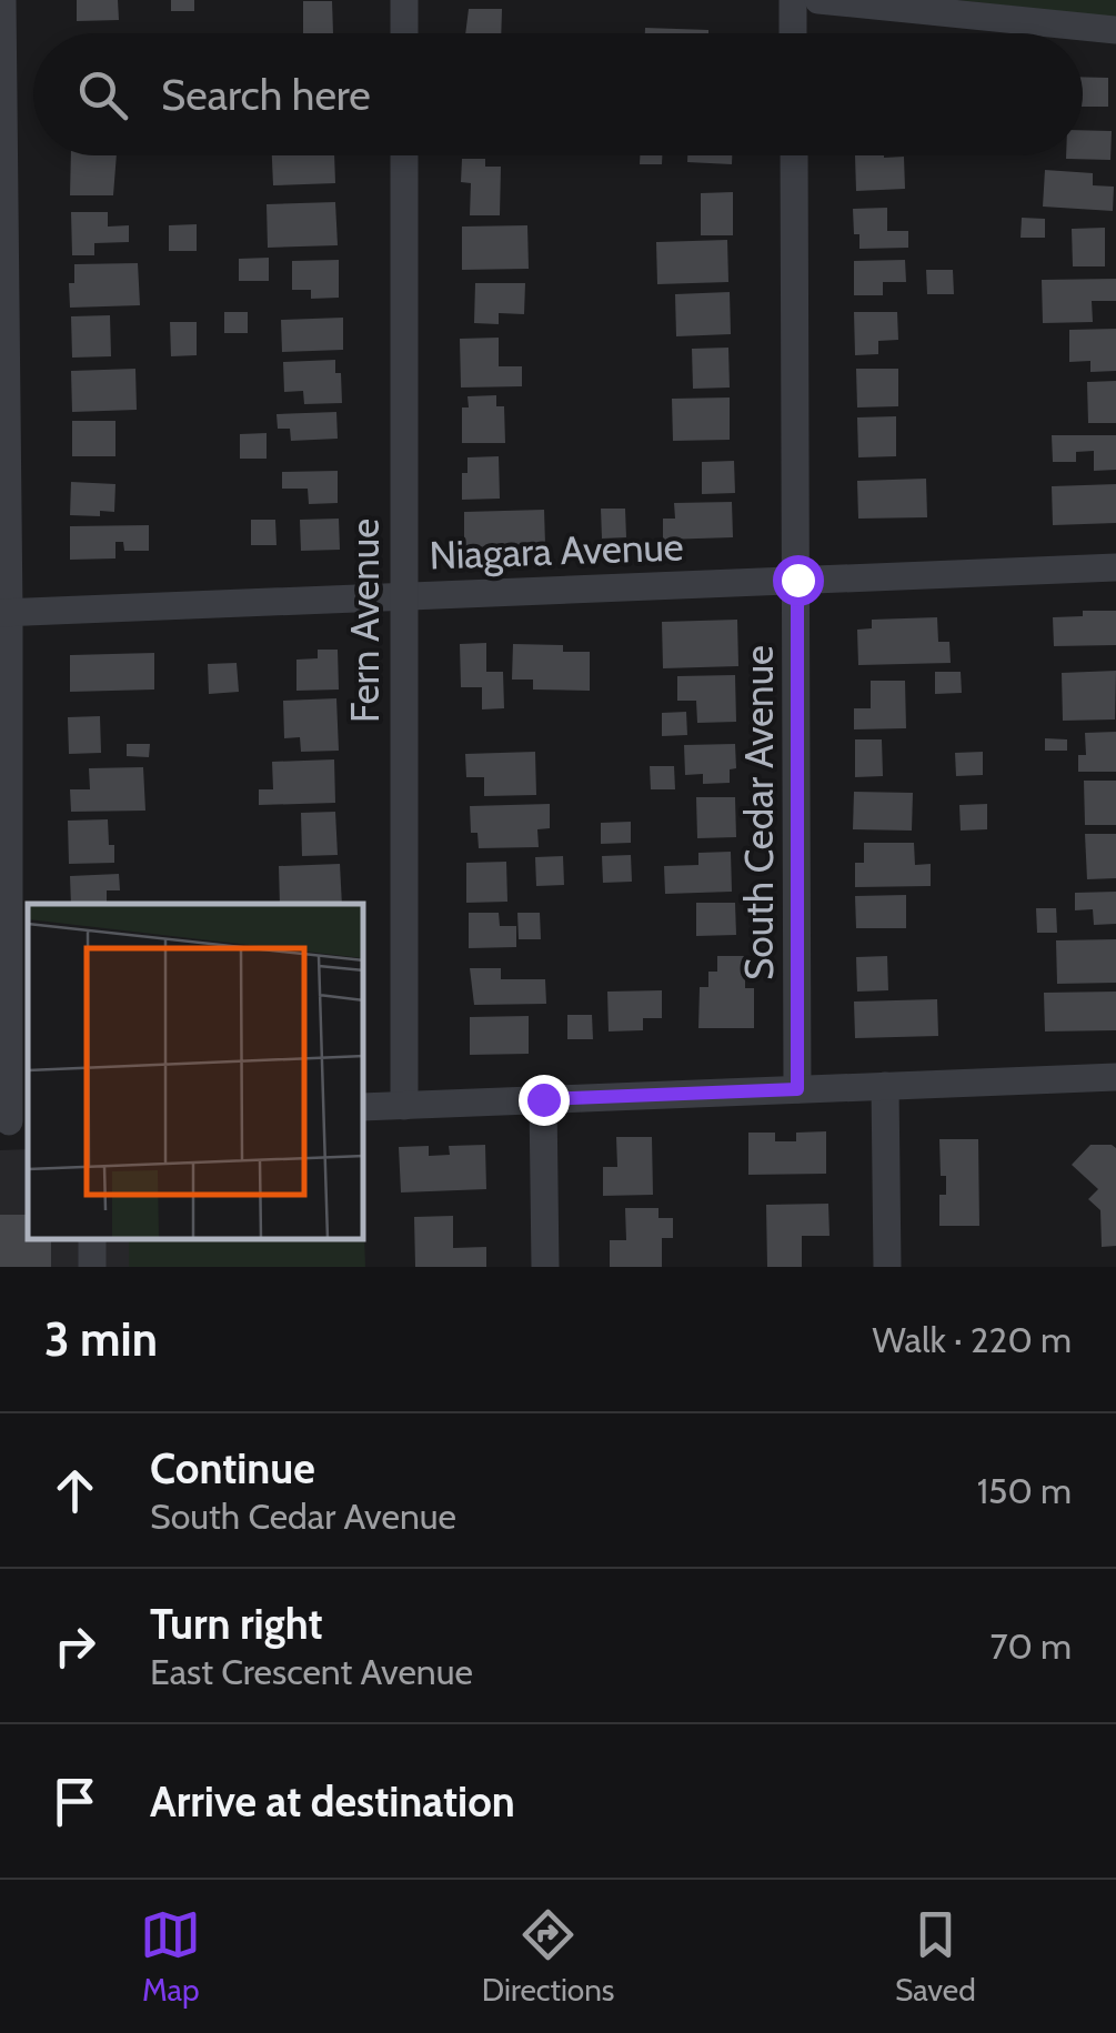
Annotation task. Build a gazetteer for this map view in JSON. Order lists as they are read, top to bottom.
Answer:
{
  "streets": {
    "street": ["Niagara Avenue", "Fern Avenue", "South Cedar Avenue"]
  },
  "crossings": [
    ["Niagara Avenue", "Fern Avenue"],
    ["Niagara Avenue", "South Cedar Avenue"]
  ],
  "page": {
    "search": "Search here",
    "heading": ["3 min", "Walk · 220 m"],
    "list": [
      ["Continue", "South Cedar Avenue", "150 m"],
      ["Turn right", "East Crescent Avenue", "70 m"],
      "Arrive at destination"
    ],
    "nav": ["Map", "Directions", "Saved"]
  }
}
